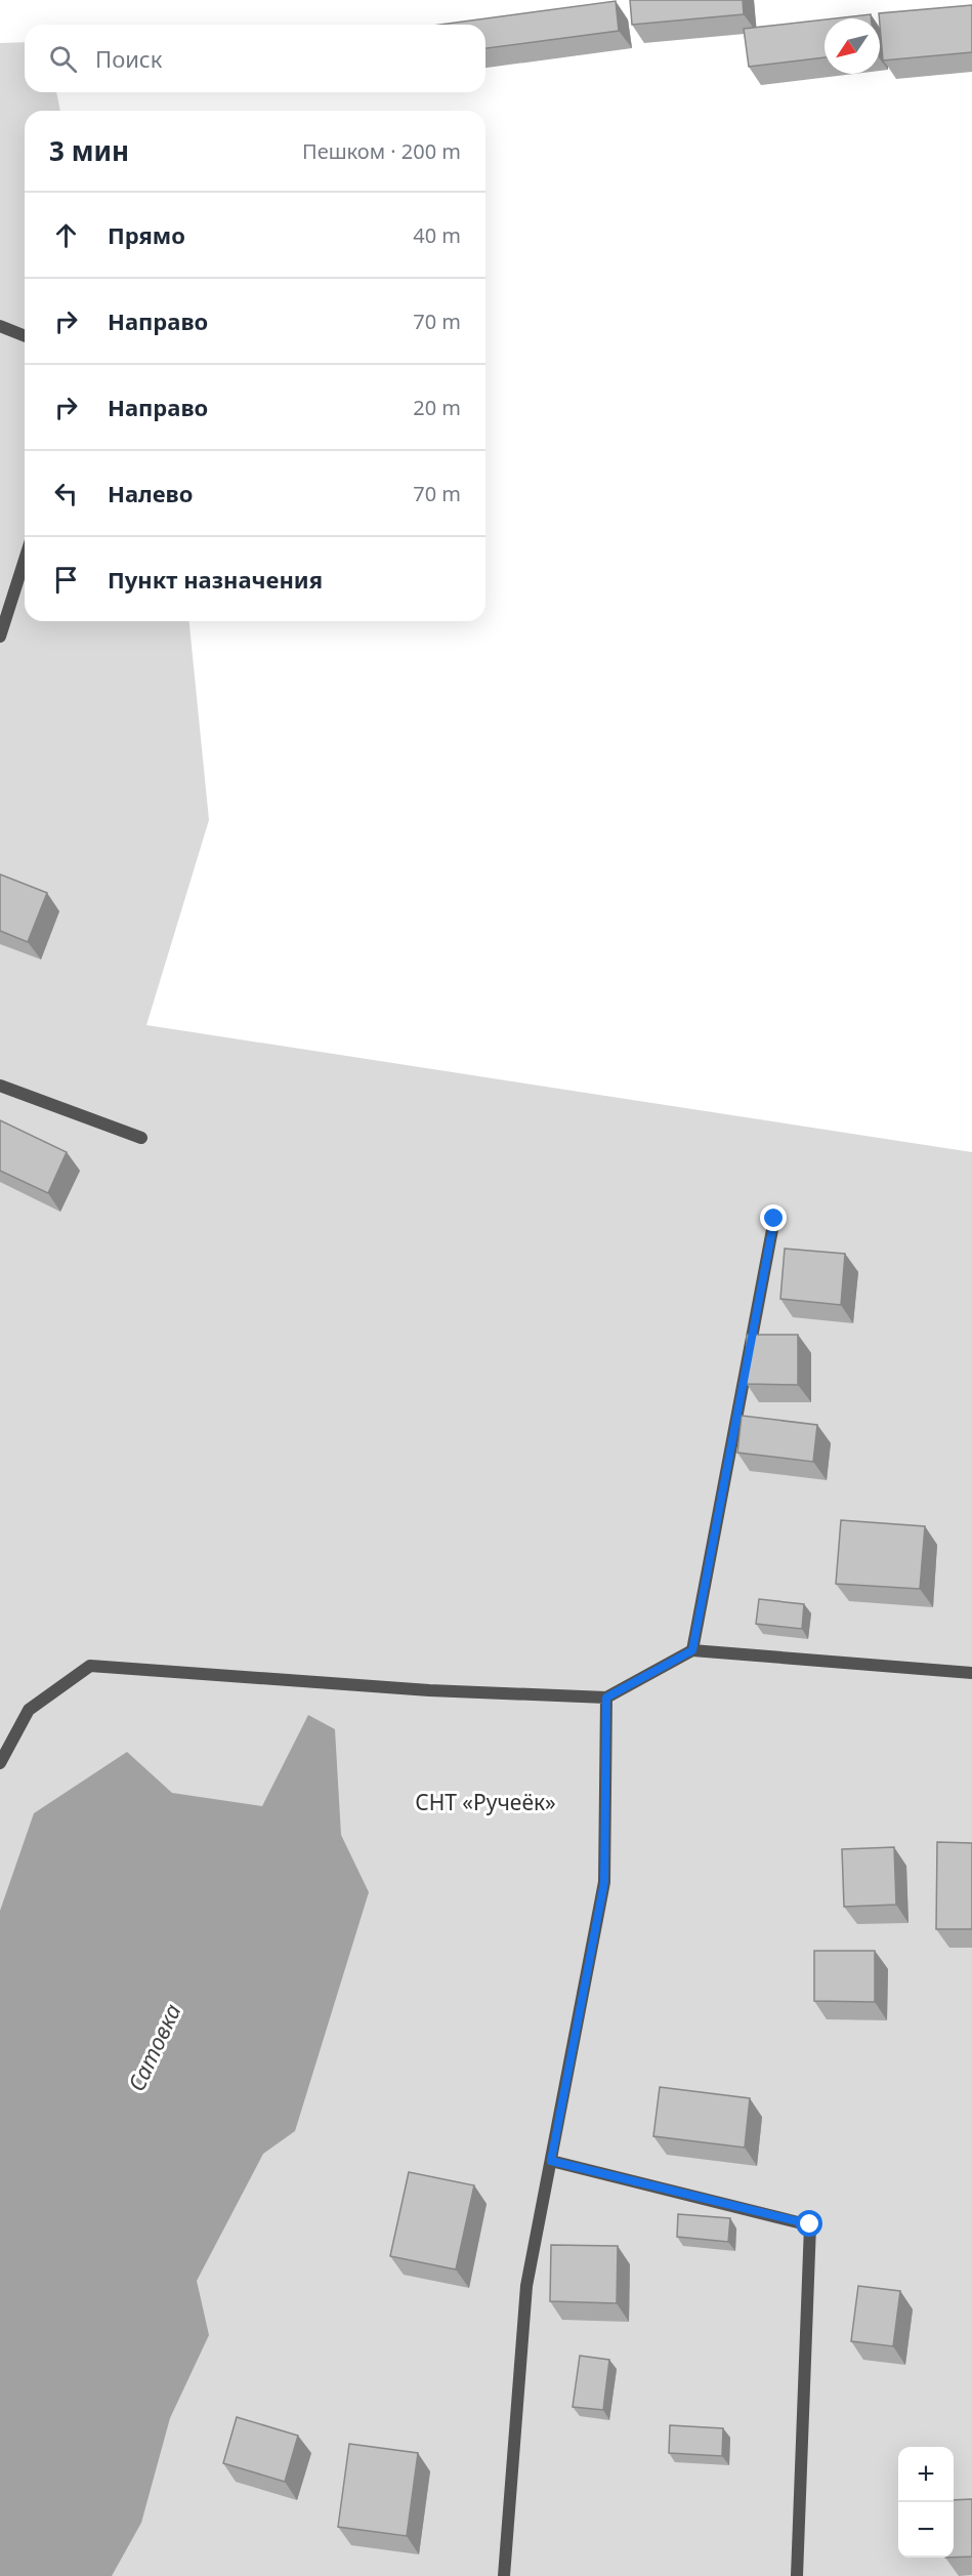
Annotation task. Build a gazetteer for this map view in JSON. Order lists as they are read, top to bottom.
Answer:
{
  "water": ["Сатовка"],
  "parks": ["СНТ «Ручеёк»"],
  "north": "bottom left",
  "page": {
    "search": "Поиск",
    "heading": ["3 мин", "Пешком · 200 m"],
    "list": [
      ["Прямо", "40 m"],
      ["Направо", "70 m"],
      ["Направо", "20 m"],
      ["Налево", "70 m"],
      "Пункт назначения"
    ],
    "map_buttons": ["+", "−"]
  }
}
